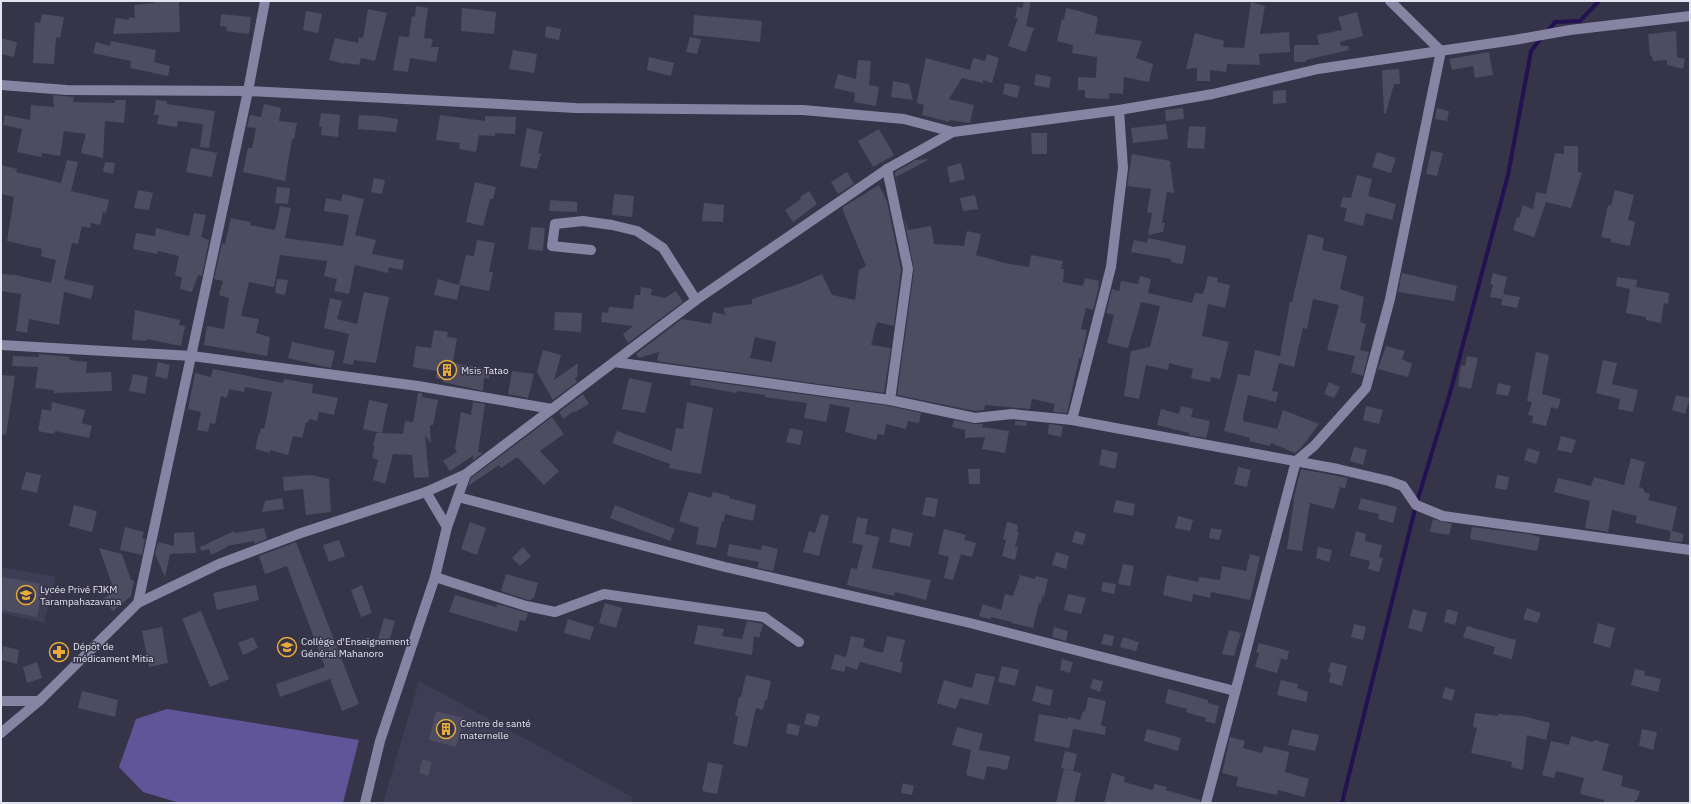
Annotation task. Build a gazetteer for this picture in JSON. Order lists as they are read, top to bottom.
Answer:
{
  "places": {
    "building": ["Msis Tatao", "Centre de santé maternelle"],
    "school or university": ["Lycée Privé FJKM Tarampahazavana", "Collège d'Enseignement Général Mahanoro"],
    "pharmacy": ["Dépôt de médicament Mitia"]
  }
}
